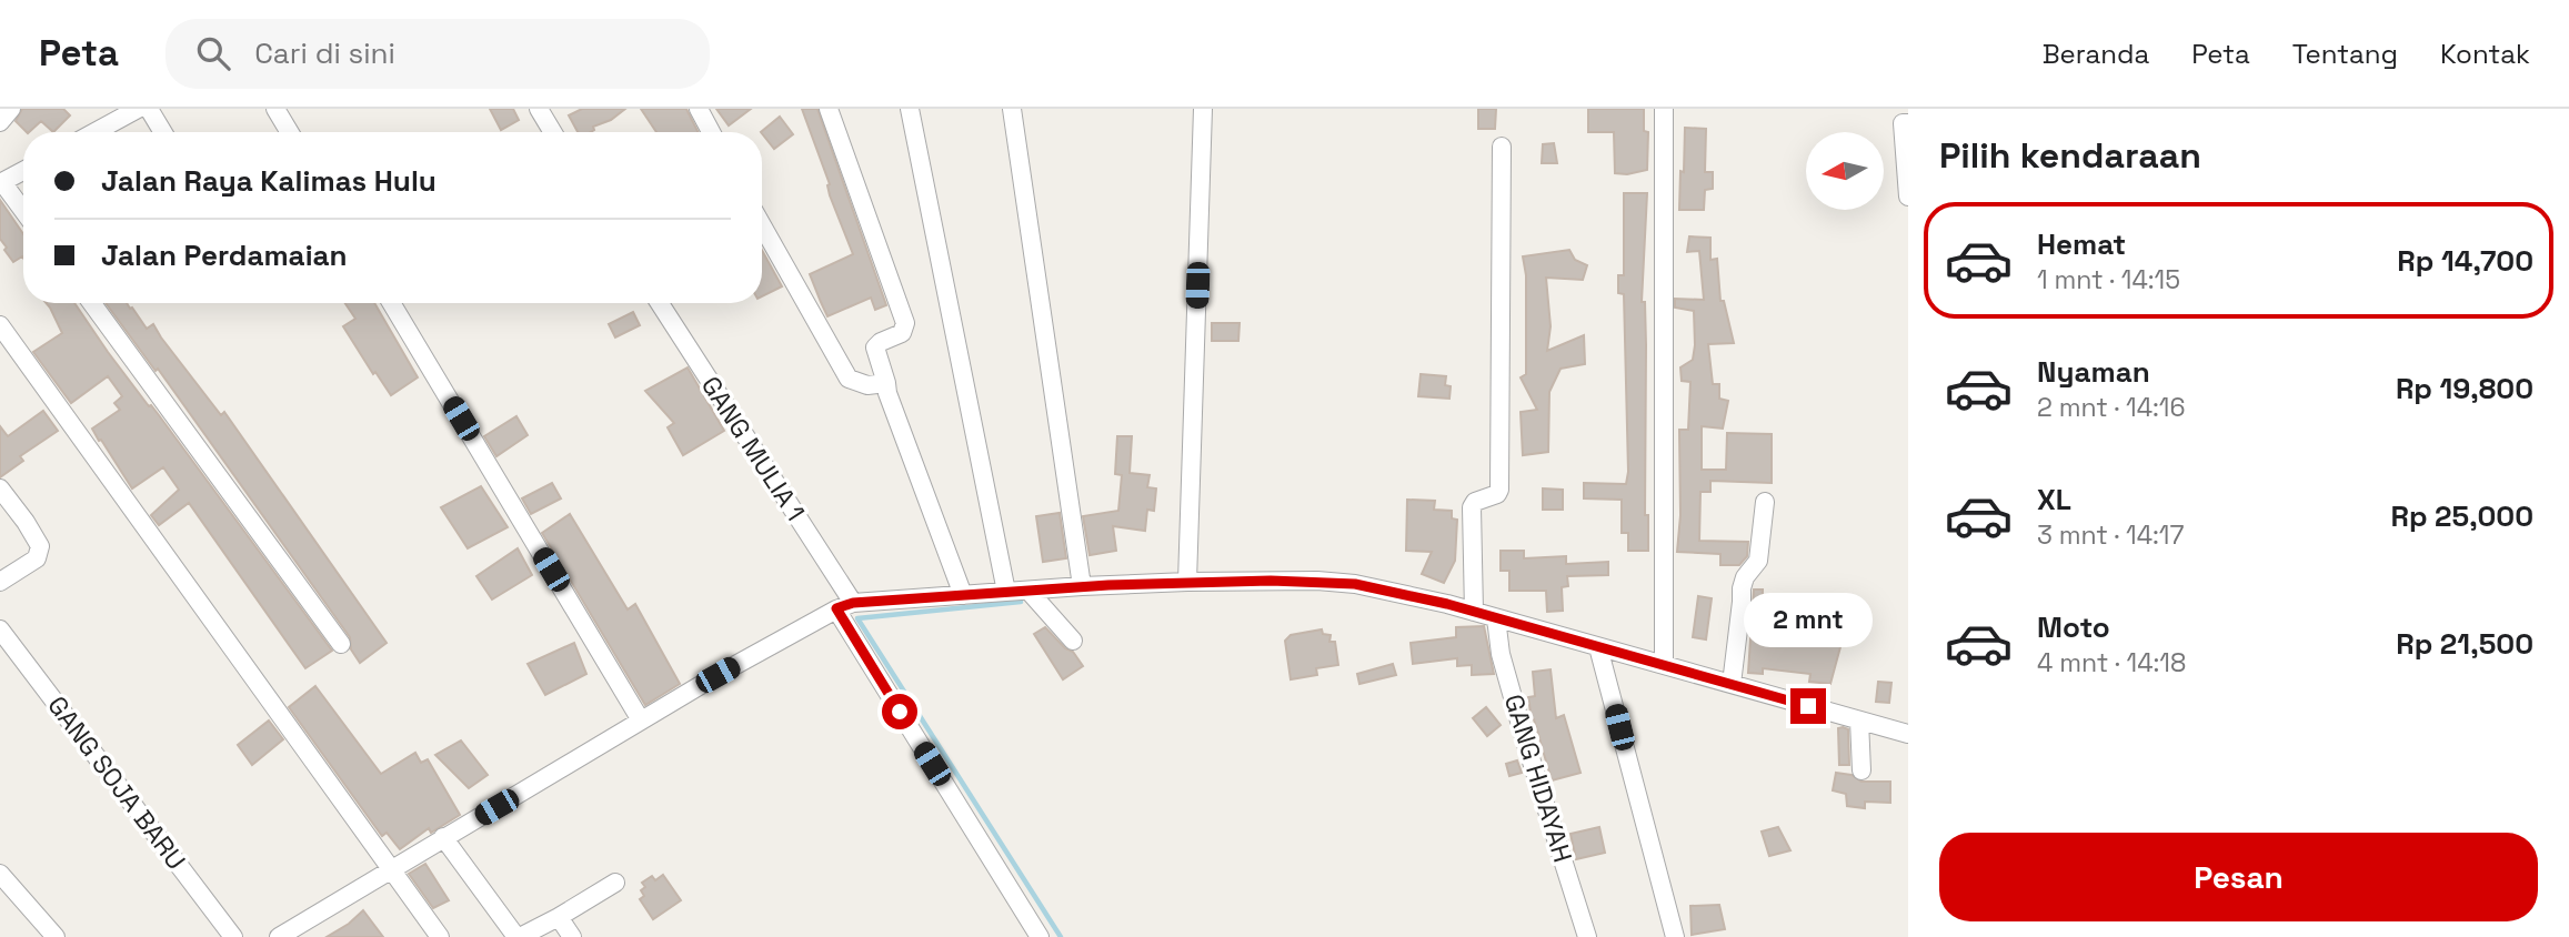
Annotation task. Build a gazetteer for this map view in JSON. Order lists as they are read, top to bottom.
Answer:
{
  "streets": {
    "street": ["GANG MULIA 1", "GANG HIDAYAH", "GANG SOJA BARU"]
  },
  "north": "left",
  "page": {
    "header": "Peta",
    "search": "Cari di sini",
    "nav": [
      "Beranda",
      "Peta",
      "Tentang",
      "Kontak"
    ],
    "heading": "Pilih kendaraan",
    "banner": ["Jalan Raya Kalimas Hulu", "Jalan Perdamaian"],
    "list": [
      {
        "name": "Hemat",
        "note": "1 mnt · 14:15",
        "value": "Rp 14,700"
      },
      {
        "name": "Nyaman",
        "note": "2 mnt · 14:16",
        "value": "Rp 19,800"
      },
      {
        "name": "XL",
        "note": "3 mnt · 14:17",
        "value": "Rp 25,000"
      },
      {
        "name": "Moto",
        "note": "4 mnt · 14:18",
        "value": "Rp 21,500"
      }
    ],
    "bubble": "2 mnt",
    "buttons": "Pesan"
  }
}
